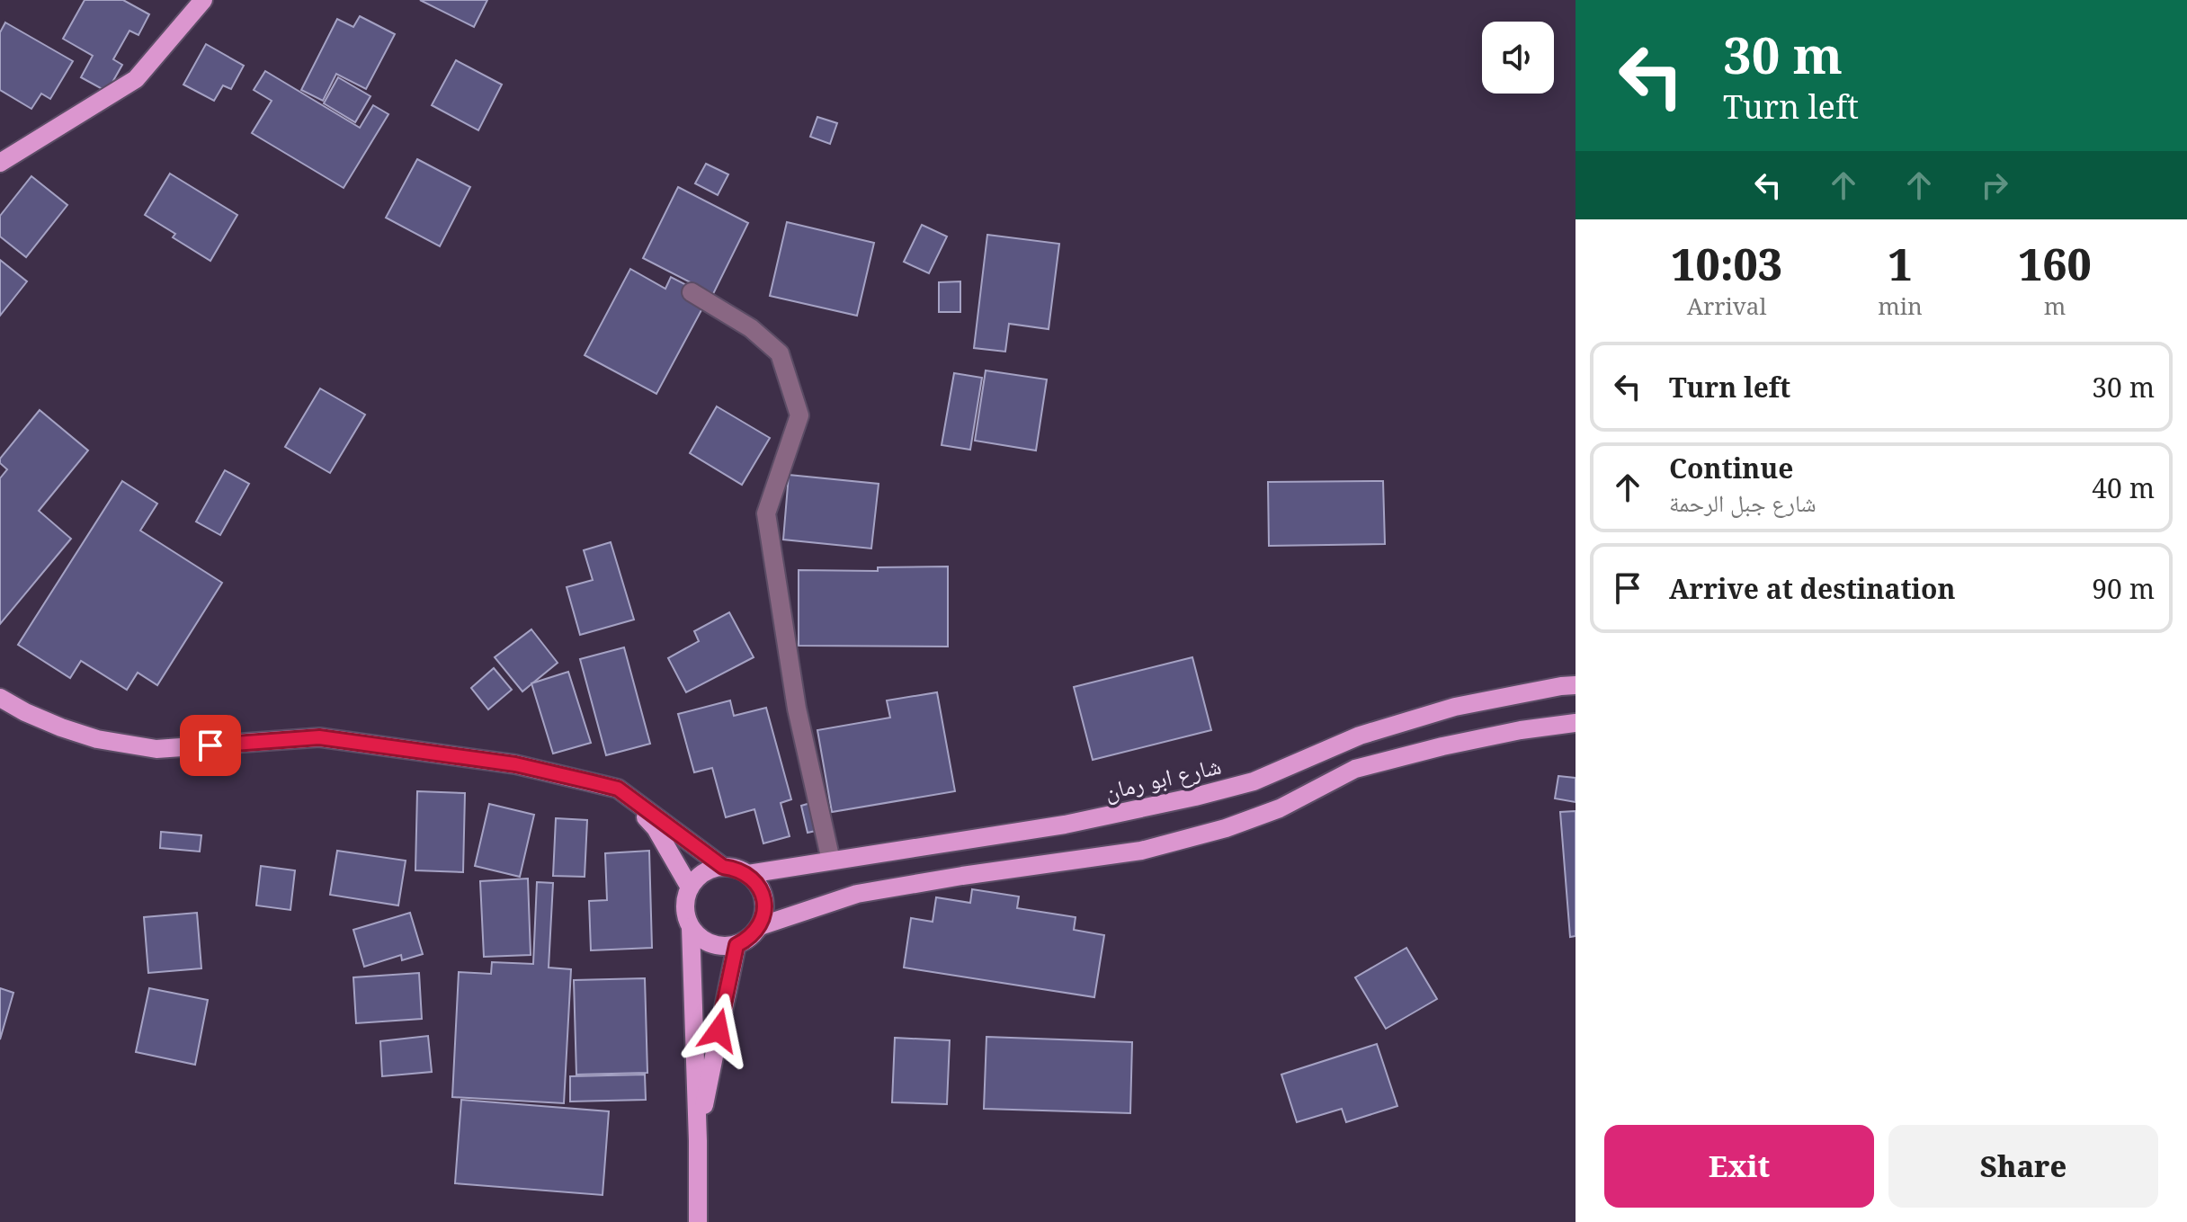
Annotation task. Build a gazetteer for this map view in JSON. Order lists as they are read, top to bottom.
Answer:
{
  "streets": {
    "main road": ["شارع ابو رمان"]
  },
  "page": {
    "turn": ["30 m", "Turn left"],
    "eta": [
      "10:03",
      "Arrival",
      "1",
      "min",
      "160",
      "m"
    ],
    "list": [
      {
        "name": "Turn left",
        "value": "30 m"
      },
      {
        "name": "Continue",
        "note": "شارع جبل الرحمة",
        "value": "40 m"
      },
      {
        "name": "Arrive at destination",
        "value": "90 m"
      }
    ],
    "buttons": ["Exit", "Share"]
  }
}
